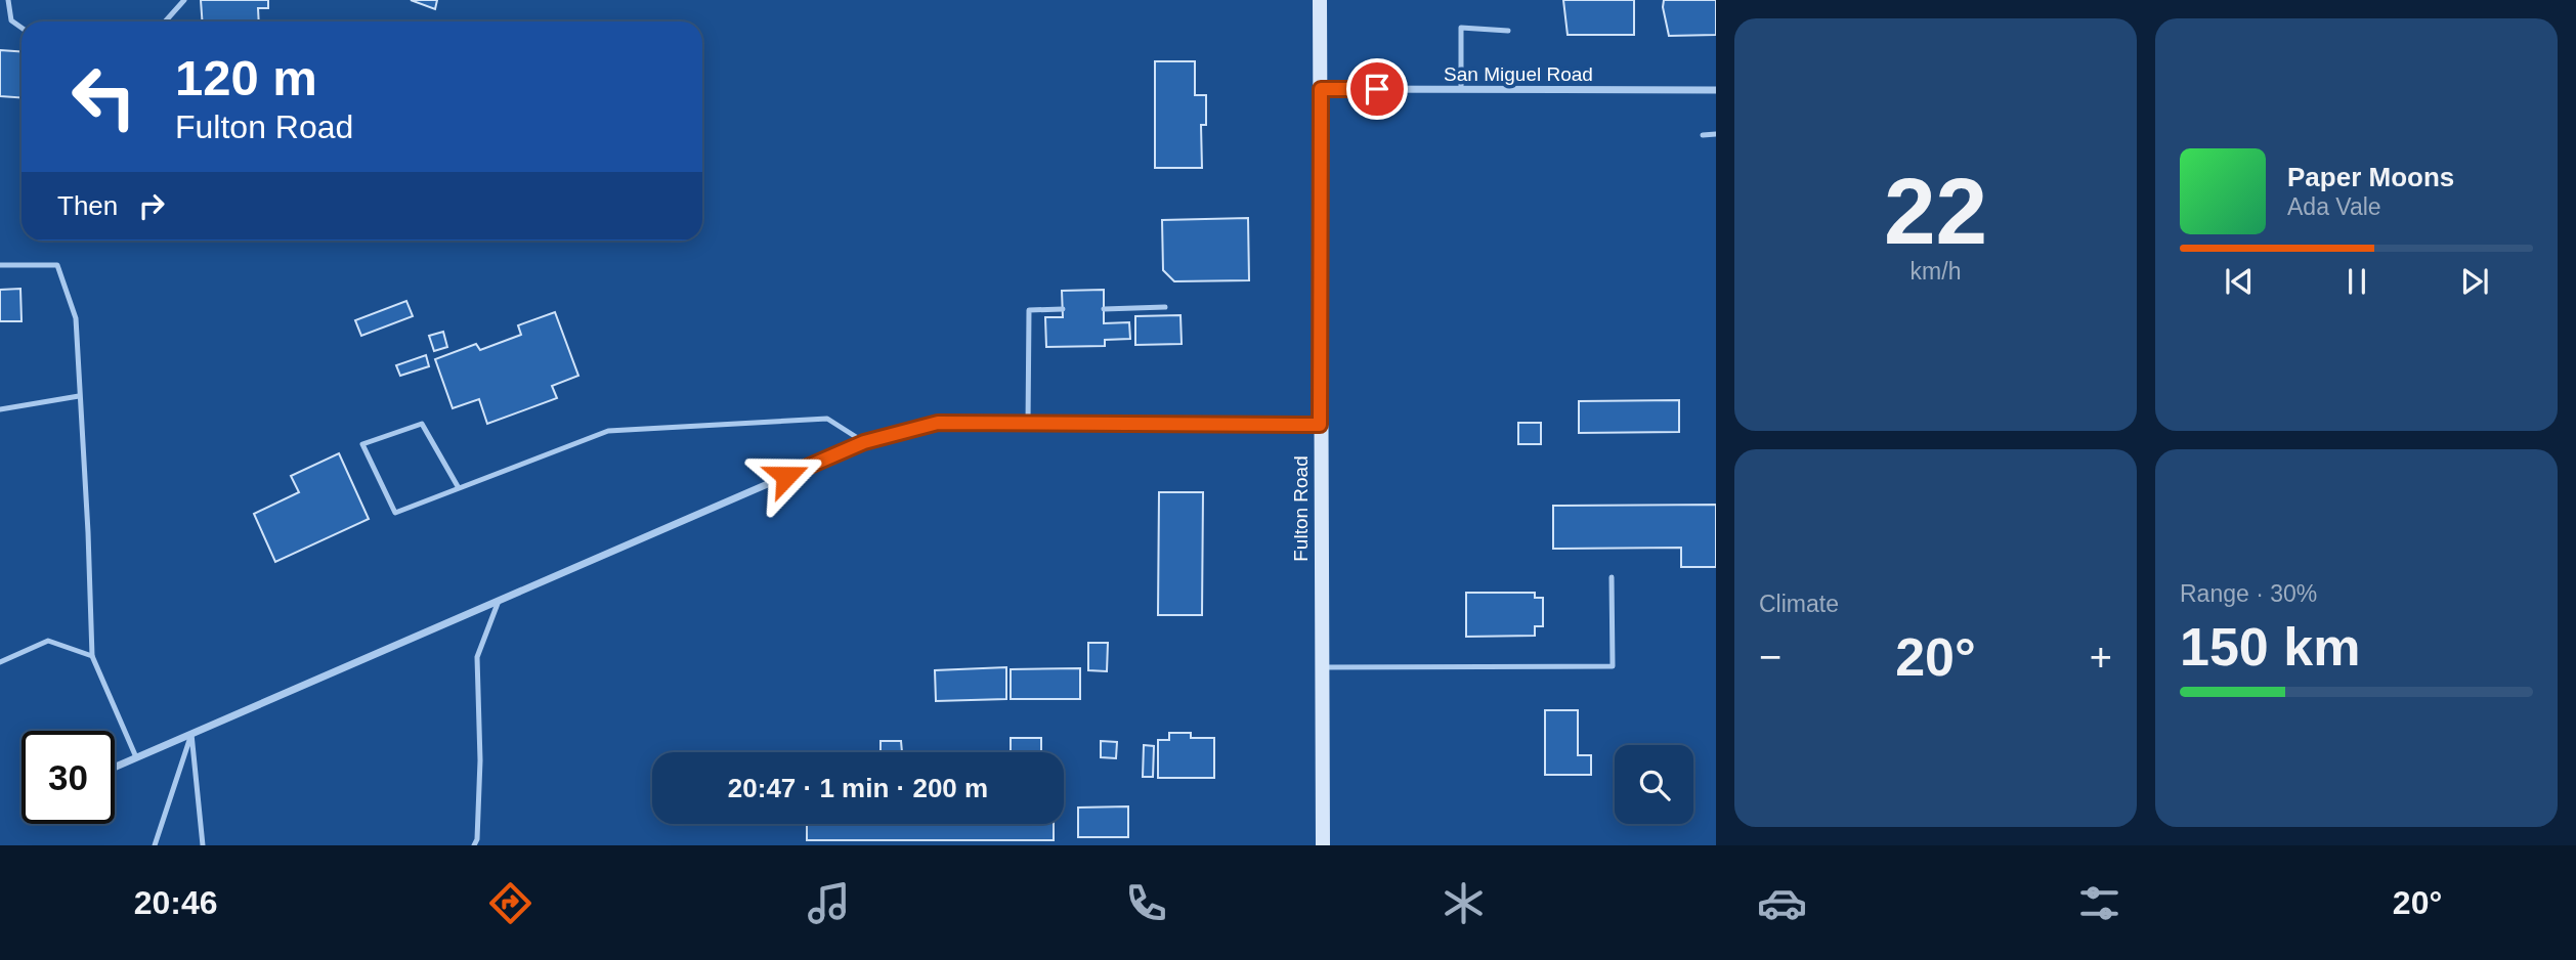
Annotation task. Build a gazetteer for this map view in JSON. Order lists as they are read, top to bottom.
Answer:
{
  "streets": {
    "main road": ["Fulton Road"],
    "street": ["San Miguel Road"]
  },
  "crossings": [
    ["San Miguel Road", "Fulton Road"]
  ],
  "page": {
    "tile": [
      ["22", "km/h"],
      "Climate",
      ["Range · 30%", "150 km"]
    ],
    "turn": ["120 m", "Fulton Road"],
    "song": ["Paper Moons", "Ada Vale"],
    "then": "Then",
    "heat": ["−", "20°", "+"],
    "limit": "30",
    "trip": "20:47 · 1 min · 200 m",
    "tabs": ["20:46", "20°"]
  }
}
